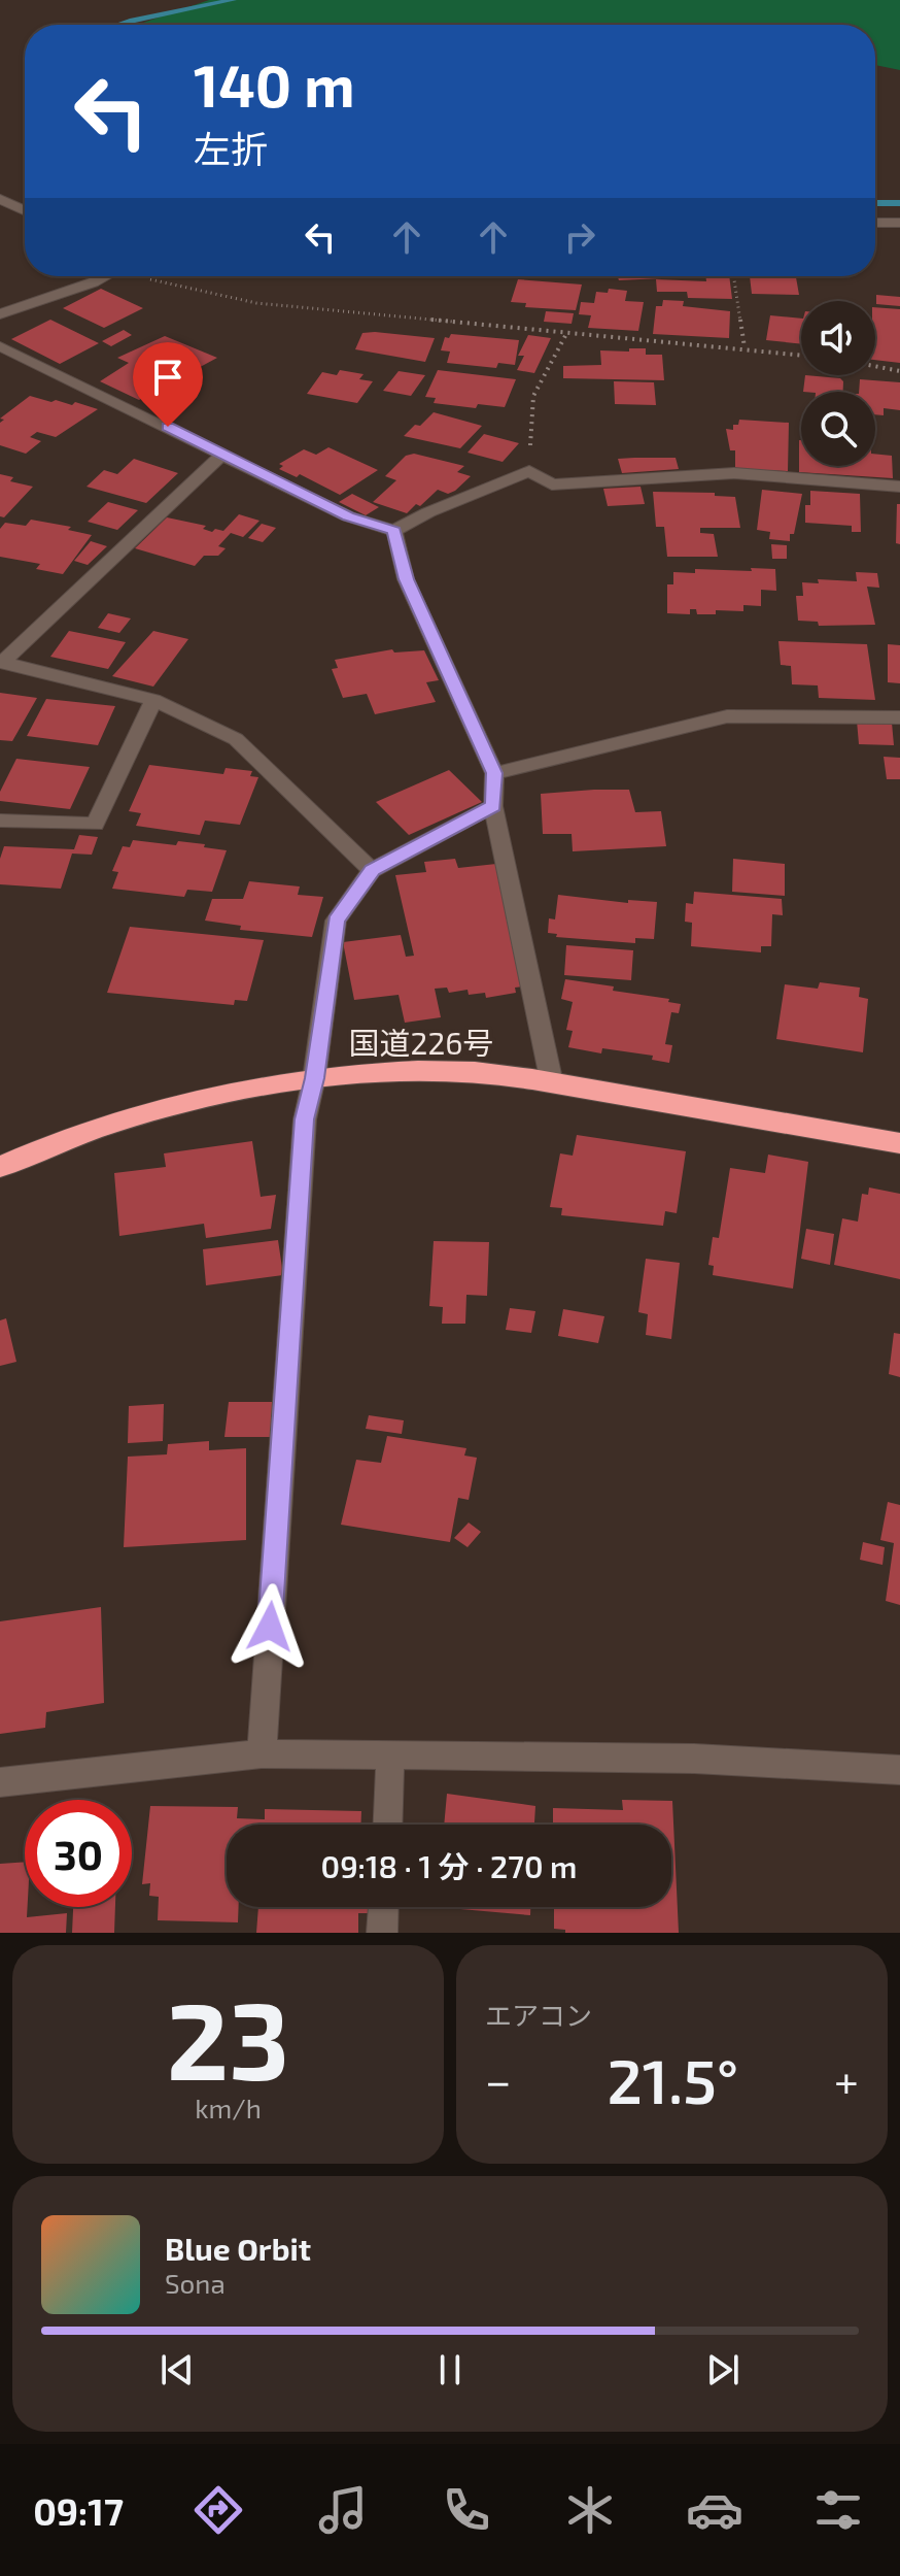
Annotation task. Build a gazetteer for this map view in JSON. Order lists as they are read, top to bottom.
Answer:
{
  "streets": {
    "highway": ["国道226号"]
  },
  "page": {
    "turn": ["140 m", "左折"],
    "limit": "30",
    "trip": "09:18 · 1 分 · 270 m",
    "tile": [
      ["23", "km/h"],
      "エアコン"
    ],
    "heat": ["−", "21.5°", "+"],
    "song": ["Blue Orbit", "Sona"],
    "tabs": "09:17"
  }
}
